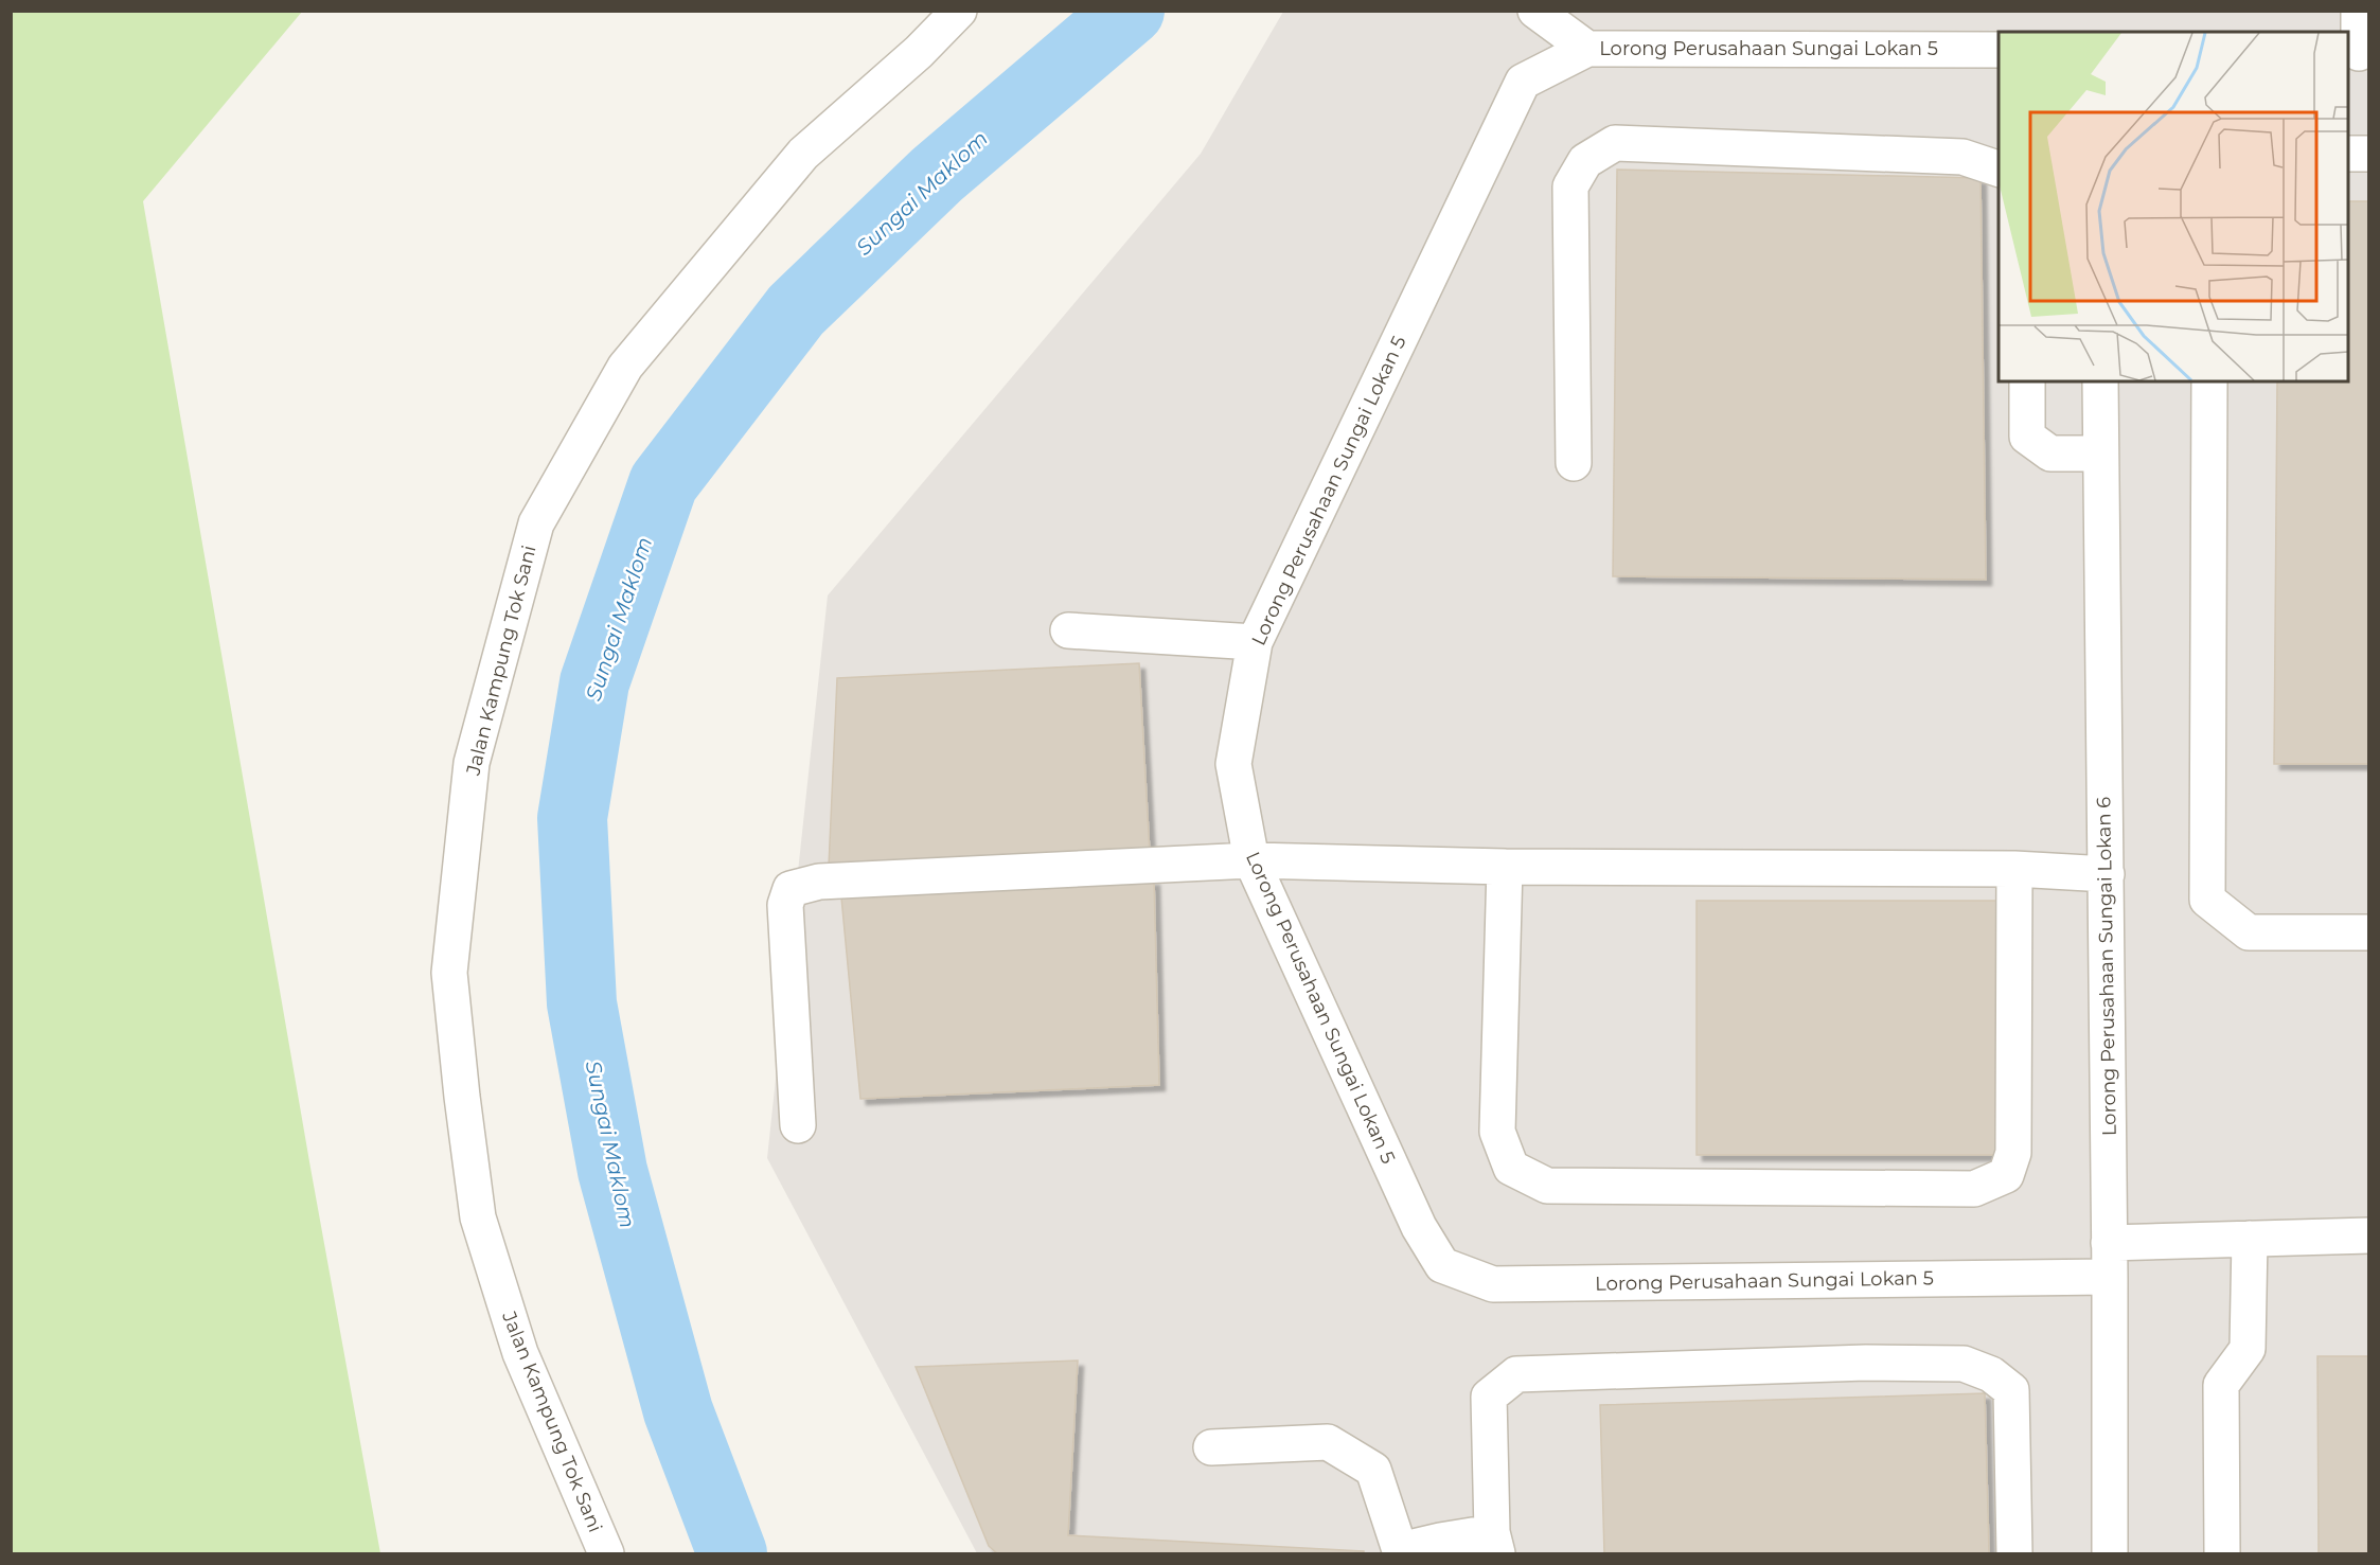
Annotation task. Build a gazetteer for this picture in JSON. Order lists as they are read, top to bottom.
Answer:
{
  "streets": {
    "street": ["Lorong Perusahaan Sungai Lokan 5", "Jalan Kampung Tok Sani", "Lorong Perusahaan Sungai Lokan 6"]
  },
  "crossings": [
    ["Lorong Perusahaan Sungai Lokan 5", "Lorong Perusahaan Sungai Lokan 6"]
  ],
  "water": ["Sungai Maklom"]
}
